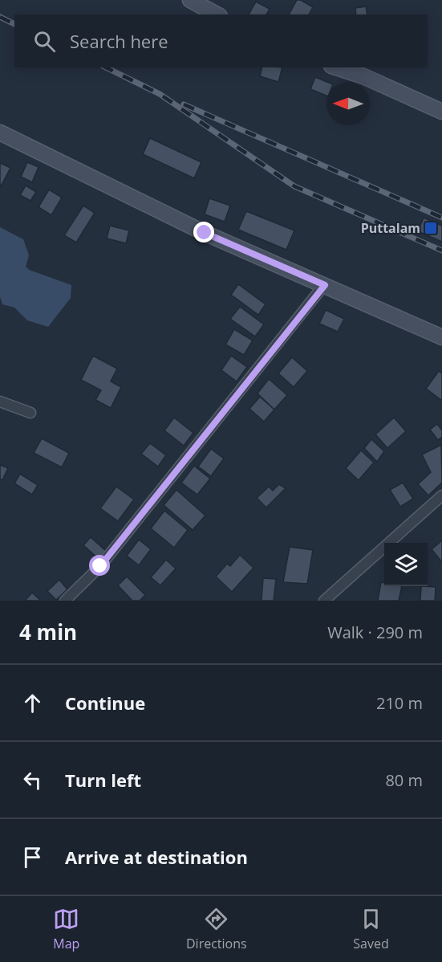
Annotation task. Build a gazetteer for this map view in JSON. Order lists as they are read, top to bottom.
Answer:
{
  "places": {
    "transit": ["Puttalam"]
  },
  "north": "left",
  "page": {
    "search": "Search here",
    "heading": ["4 min", "Walk · 290 m"],
    "list": [
      ["Continue", "210 m"],
      ["Turn left", "80 m"],
      "Arrive at destination"
    ],
    "nav": ["Map", "Directions", "Saved"]
  }
}
